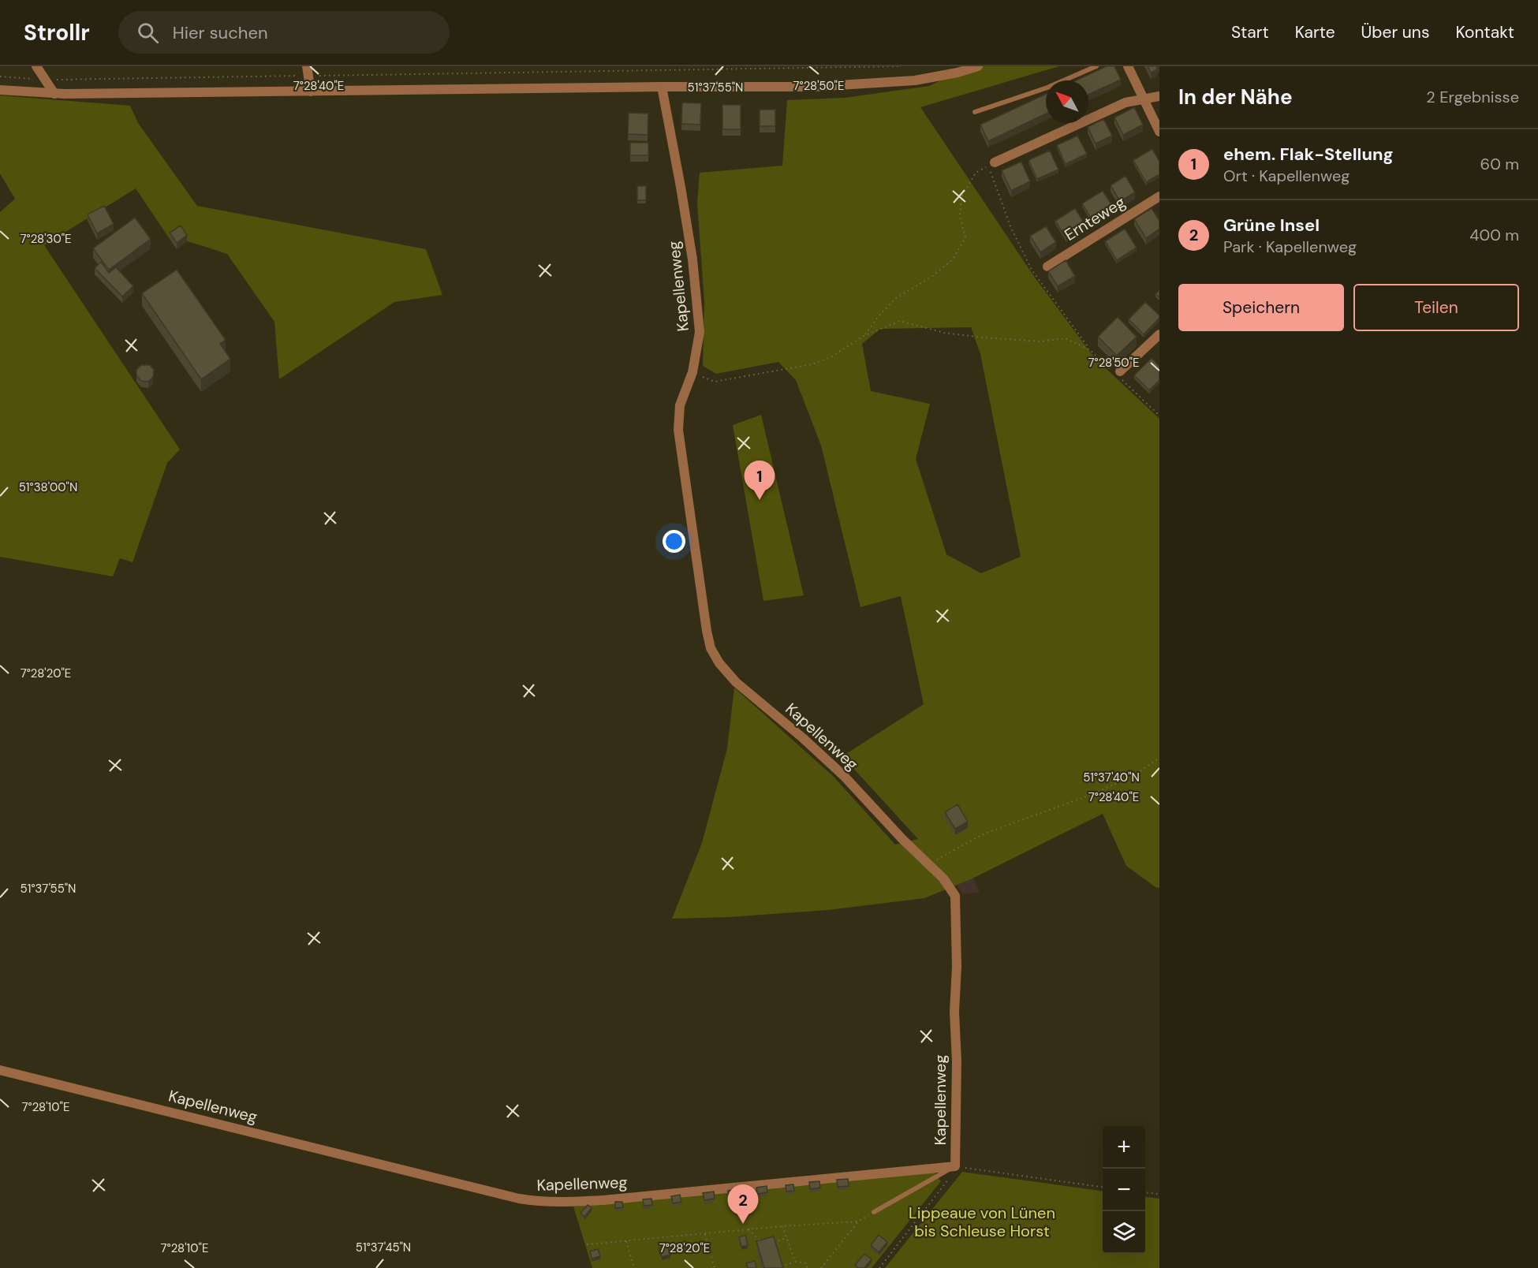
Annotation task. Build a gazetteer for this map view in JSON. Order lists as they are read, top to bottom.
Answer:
{
  "streets": {
    "street": ["Ernteweg", "Kapellenweg"]
  },
  "parks": ["Lippeaue von Lünen bis Schleuse Horst"],
  "north": "top left",
  "page": {
    "header": "Strollr",
    "search": "Hier suchen",
    "nav": [
      "Start",
      "Karte",
      "Über uns",
      "Kontakt"
    ],
    "heading": ["In der Nähe", "2 Ergebnisse"],
    "list": [
      {
        "mark": "1",
        "name": "ehem. Flak-Stellung",
        "note": "Ort · Kapellenweg",
        "value": "60 m"
      },
      {
        "mark": "2",
        "name": "Grüne Insel",
        "note": "Park · Kapellenweg",
        "value": "400 m"
      }
    ],
    "buttons": ["Speichern", "Teilen"],
    "pins": ["1", "2"],
    "map_buttons": ["+", "−"]
  },
  "coordinates": [
    "7°28'40\"E",
    "7°28'50\"E",
    "51°37'55\"N",
    "7°28'30\"E",
    "51°38'00\"N",
    "7°28'20\"E",
    "51°37'40\"N",
    "7°28'10\"E",
    "51°37'45\"N"
  ]
}
